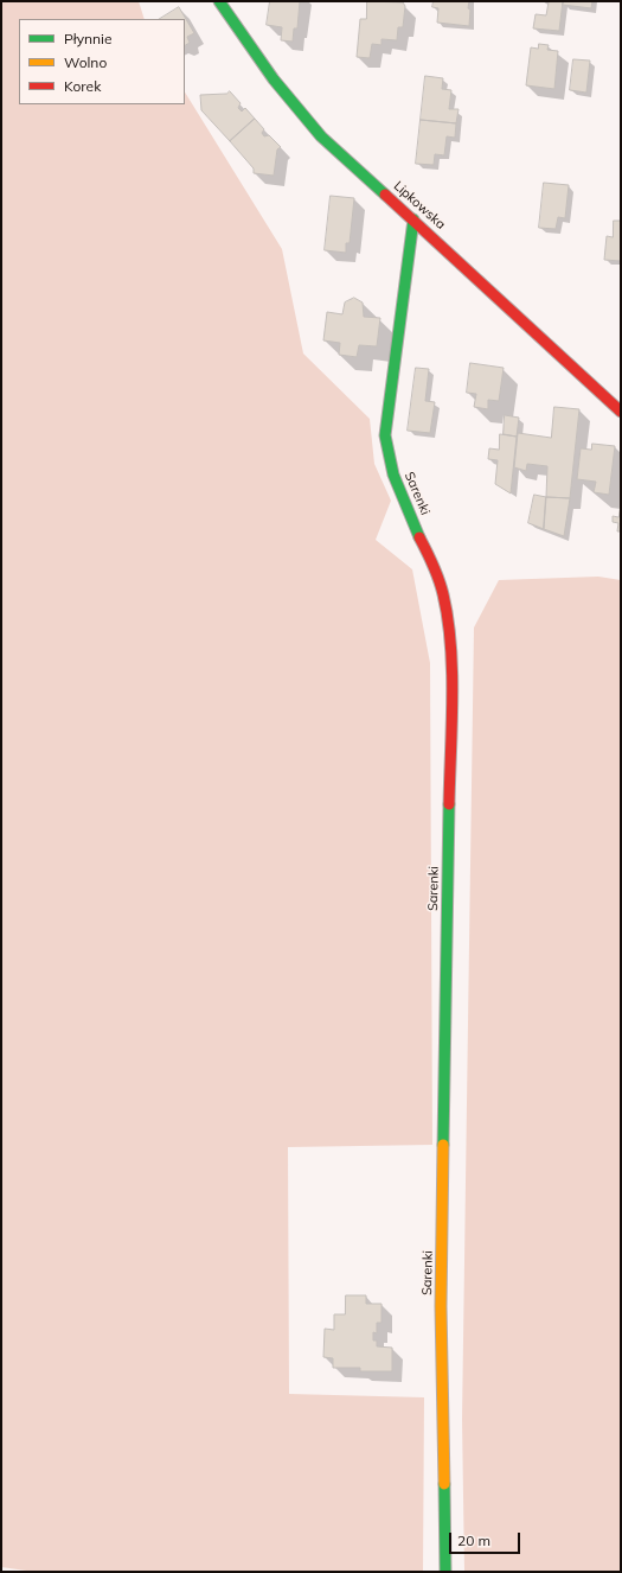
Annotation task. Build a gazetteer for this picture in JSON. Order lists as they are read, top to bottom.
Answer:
{
  "streets": {
    "street": ["Lipkowska", "Sarenki"]
  },
  "crossings": [
    ["Lipkowska", "Sarenki"]
  ],
  "legend": ["Płynnie", "Wolno", "Korek"],
  "scale_bar": "20 m"
}
